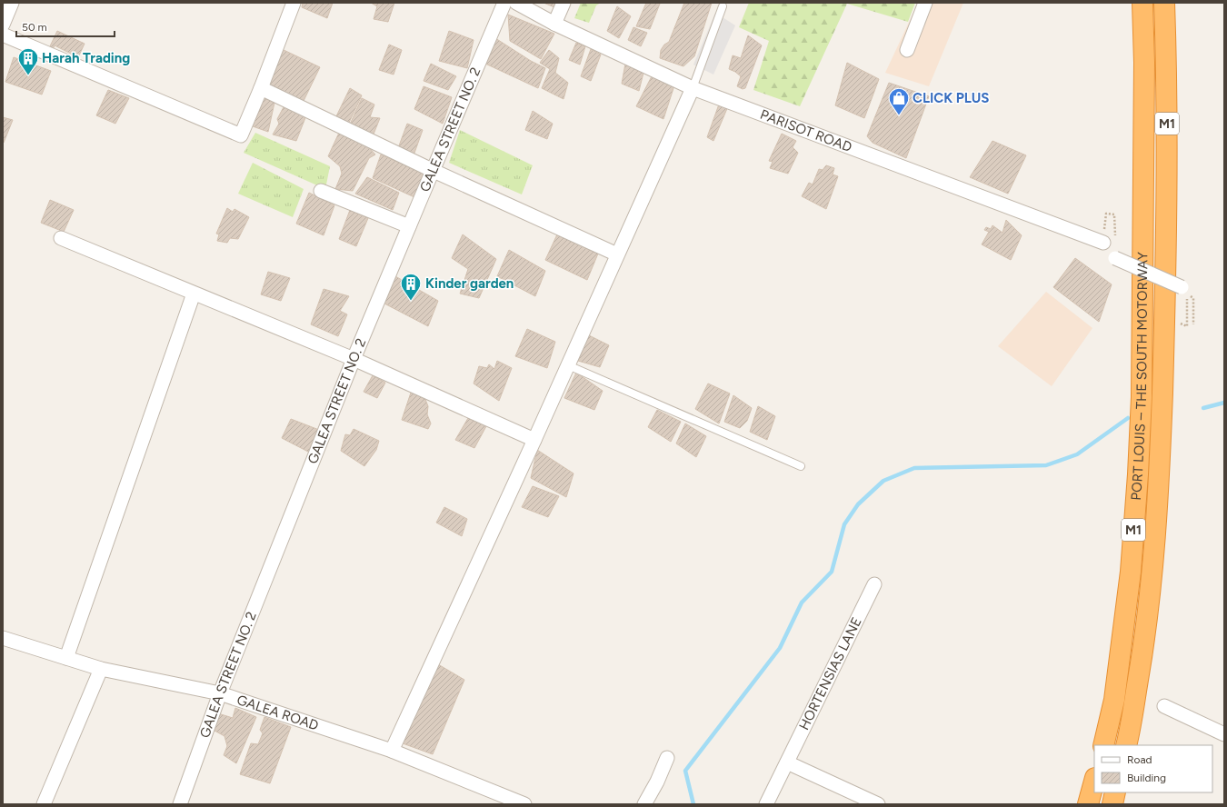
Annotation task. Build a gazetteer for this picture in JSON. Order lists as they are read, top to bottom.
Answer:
{
  "streets": {
    "highway": ["M1", "PORT LOUIS – THE SOUTH MOTORWAY"],
    "street": [
      "GALEA STREET NO. 2",
      "PARISOT ROAD",
      "HORTENSIAS LANE",
      "GALEA ROAD"
    ]
  },
  "crossings": [
    ["GALEA STREET NO. 2", "GALEA ROAD"]
  ],
  "places": {
    "building": ["Harah Trading", "Kinder garden"],
    "shop": ["CLICK PLUS"]
  },
  "legend": ["Road", "Building"],
  "scale_bar": "50 m"
}
